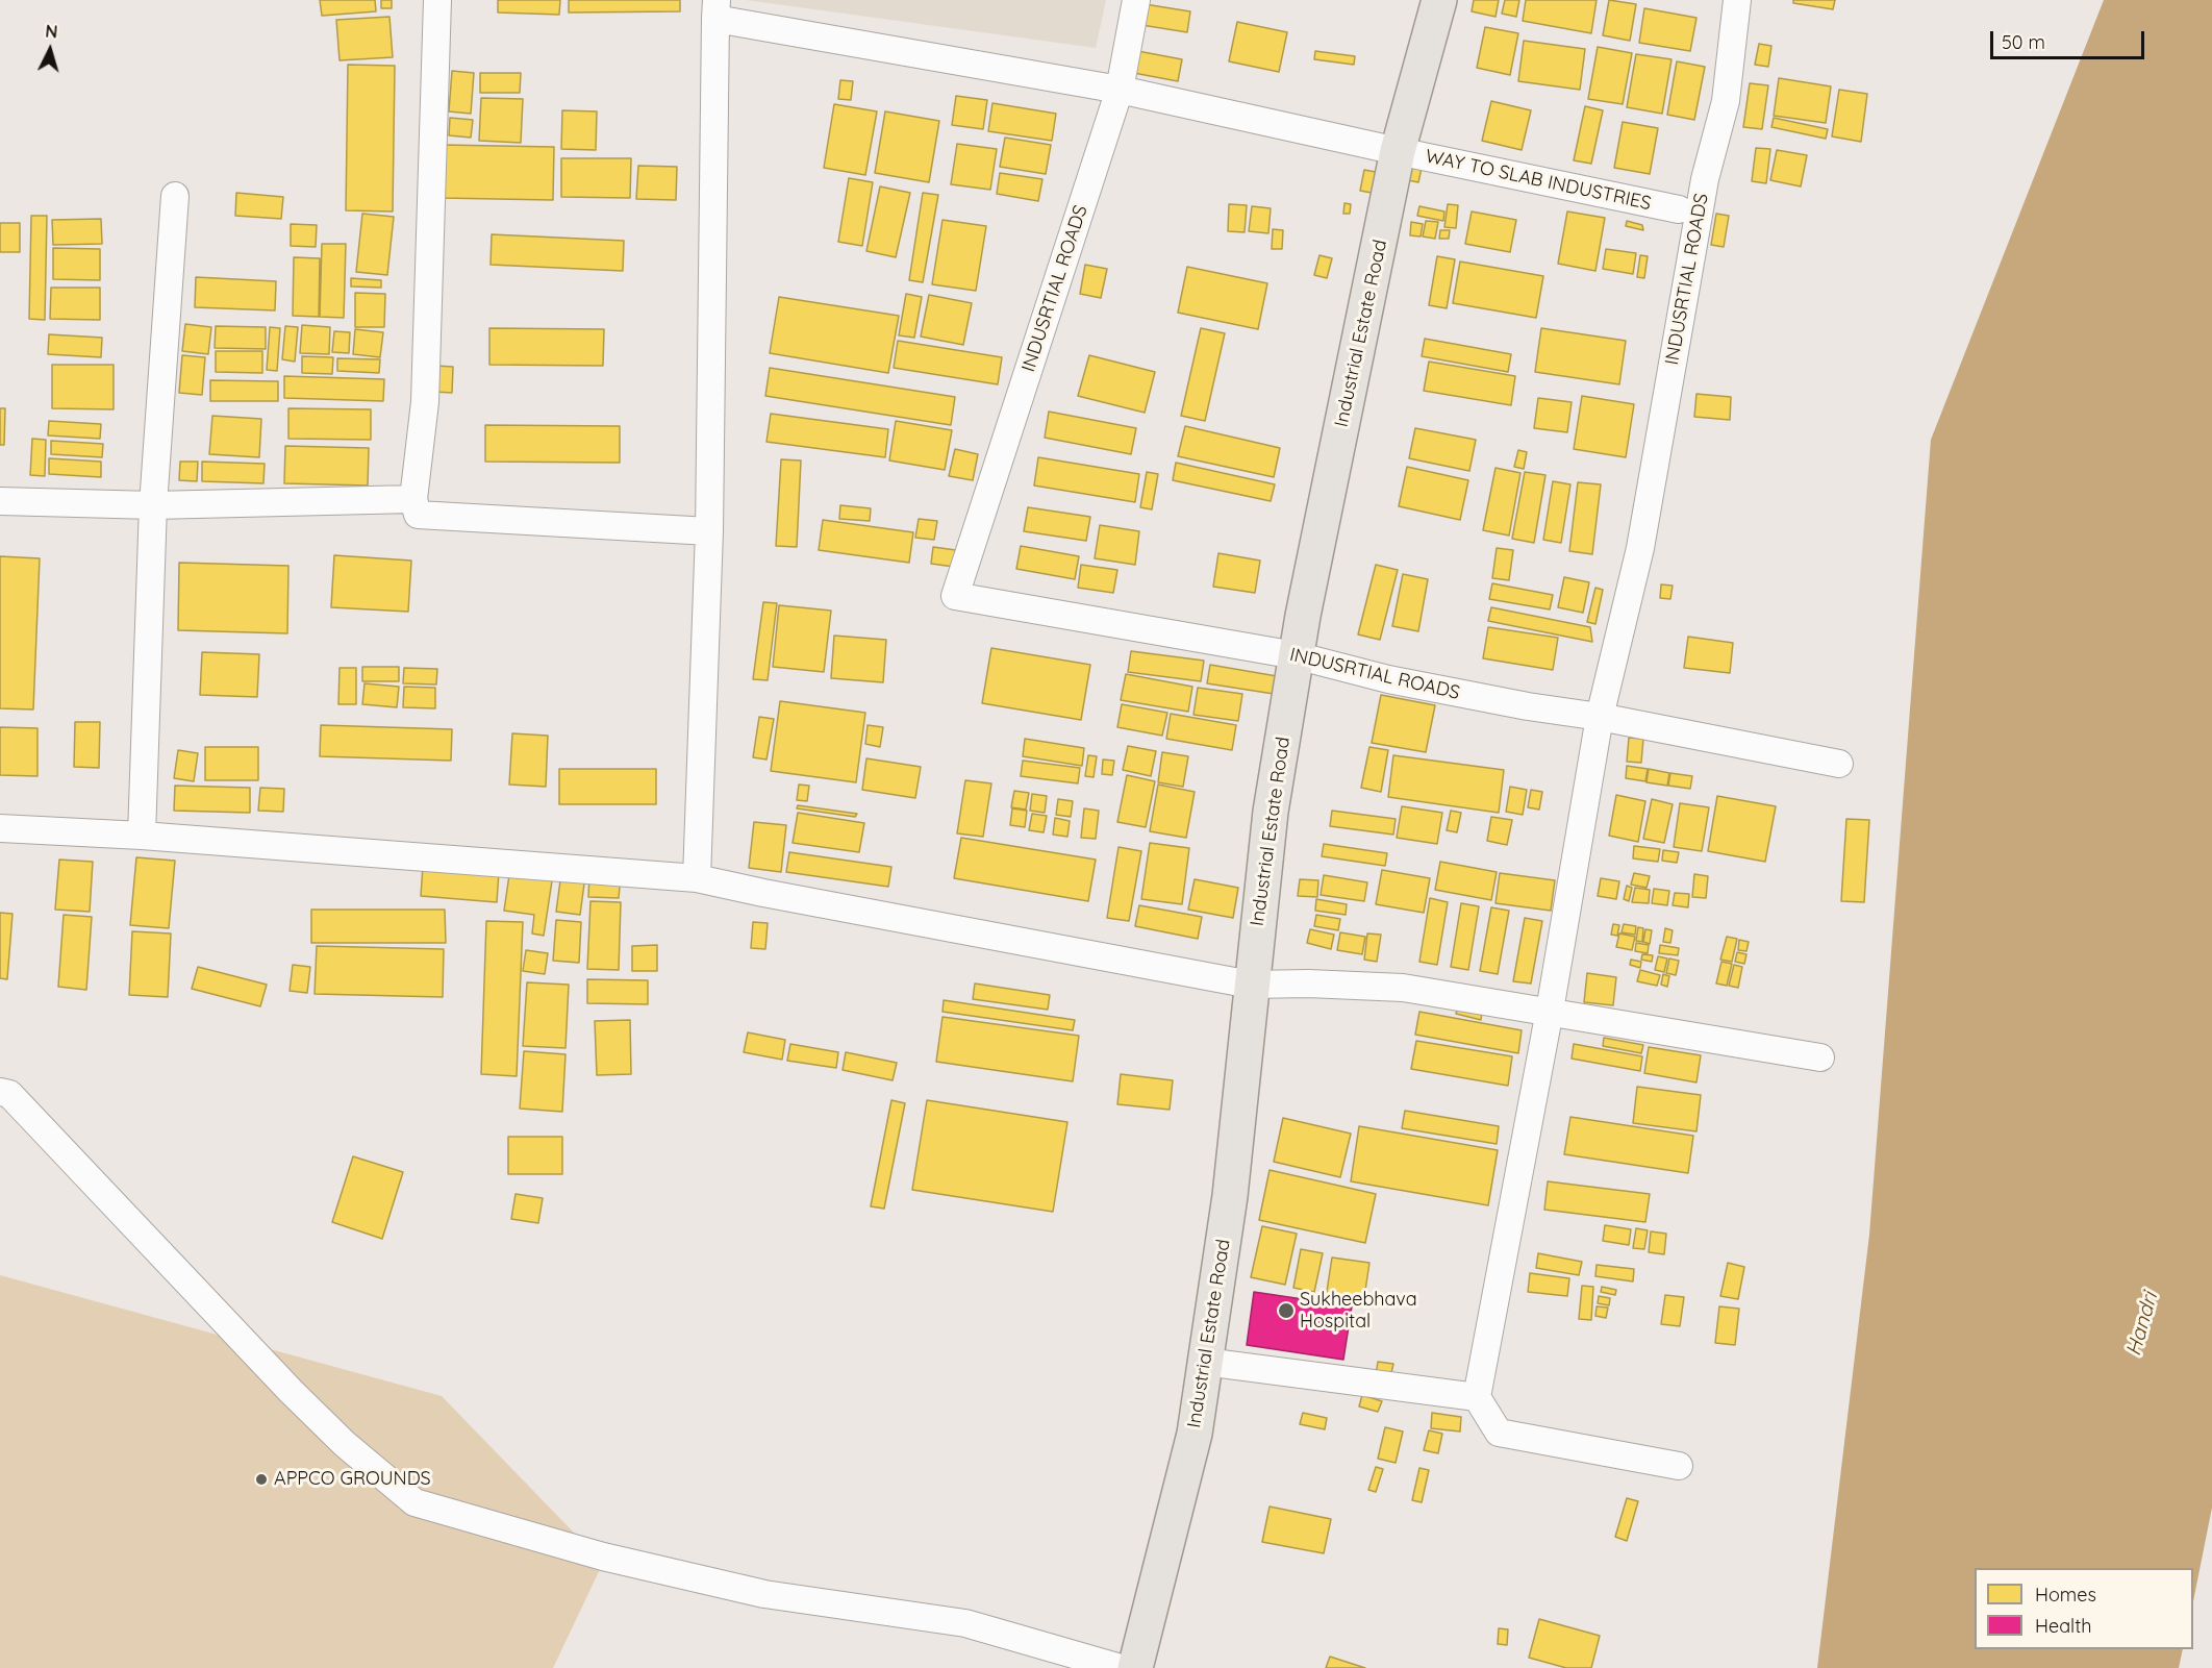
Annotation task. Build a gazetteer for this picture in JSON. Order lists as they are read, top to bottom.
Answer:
{
  "streets": {
    "main road": ["Industrial Estate Road"],
    "street": ["WAY TO SLAB INDUSTRIES", "INDUSRTIAL ROADS"]
  },
  "crossings": [
    ["WAY TO SLAB INDUSTRIES", "INDUSRTIAL ROADS"],
    ["WAY TO SLAB INDUSTRIES", "Industrial Estate Road"],
    ["INDUSRTIAL ROADS", "Industrial Estate Road"]
  ],
  "water": ["Handri"],
  "places": ["Sukheebhava Hospital", "APPCO GROUNDS"],
  "legend": ["Homes", "Health"],
  "scale_bar": "50 m",
  "north": "top"
}
